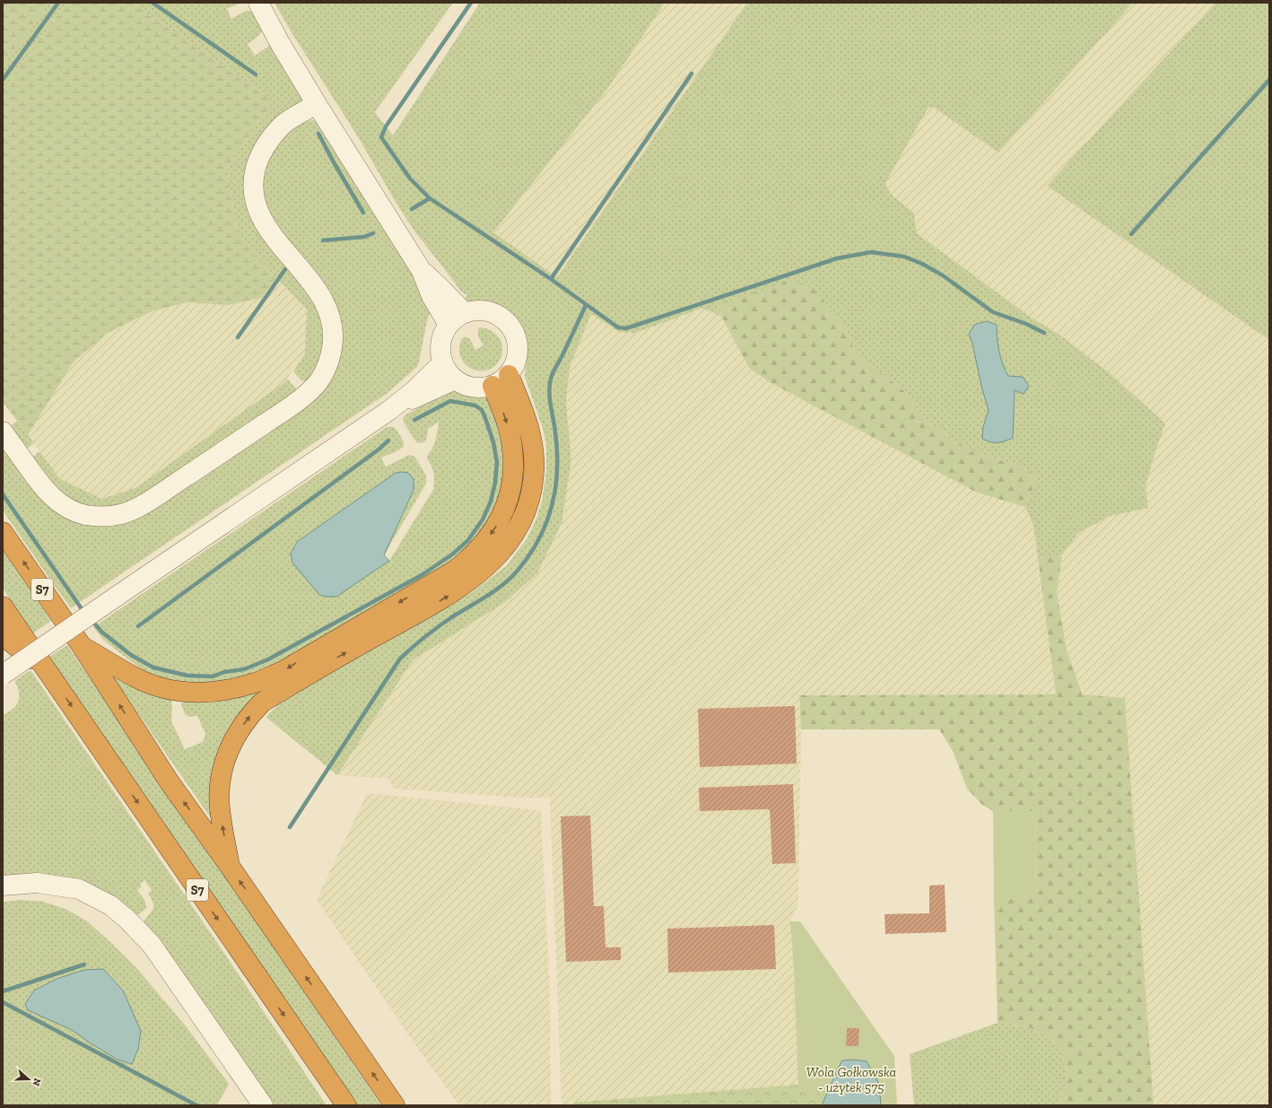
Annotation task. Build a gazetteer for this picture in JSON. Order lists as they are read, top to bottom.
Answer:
{
  "streets": {
    "highway": ["S7"]
  },
  "parks": ["Wola Gołkowska - użytek 575"],
  "north": "right"
}
